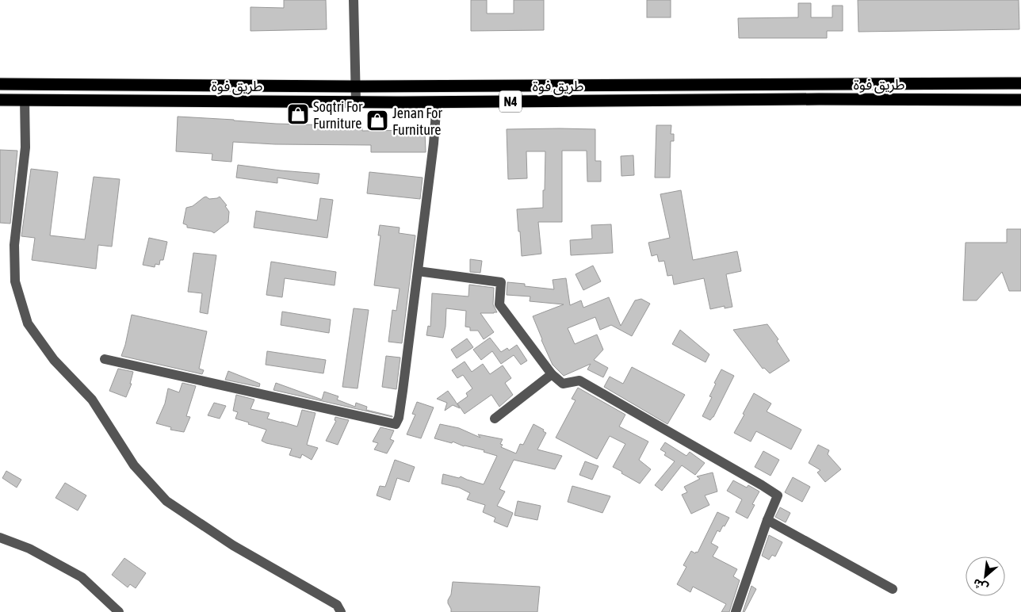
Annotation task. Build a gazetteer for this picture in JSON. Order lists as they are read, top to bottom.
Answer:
{
  "streets": {
    "highway": ["طريق فوة", "N4"]
  },
  "places": {
    "shop": ["Soqtri For Furniture", "Jenan For Furniture"]
  },
  "north": "bottom left"
}
